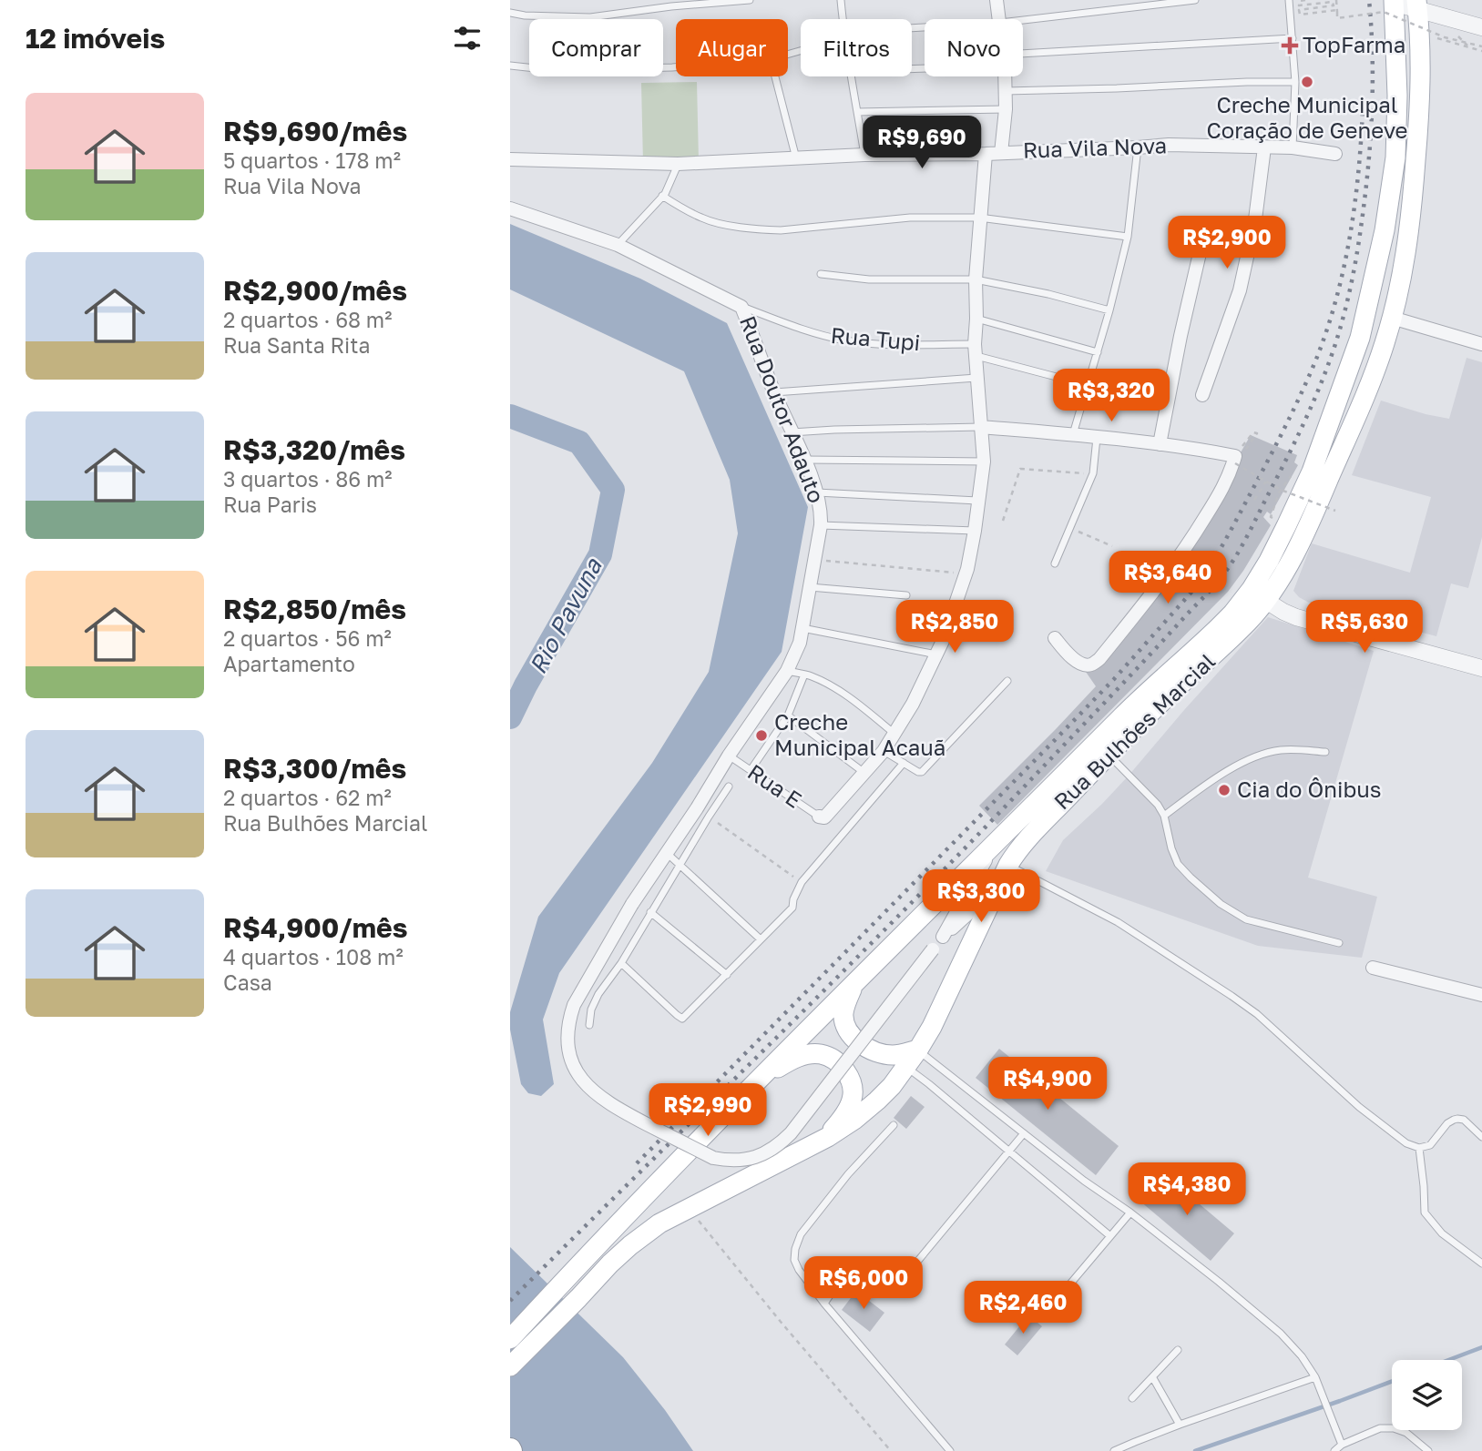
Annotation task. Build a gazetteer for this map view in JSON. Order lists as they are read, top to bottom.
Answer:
{
  "streets": {
    "main road": ["Rua Bulhões Marcial"],
    "street": ["Rua Vila Nova", "Rua Doutor Adauto"],
    "lane": ["Rua Tupi", "Rua E"]
  },
  "crossings": [
    ["Rua Tupi", "Rua Doutor Adauto"],
    ["Rua Doutor Adauto", "Rua E"]
  ],
  "water": ["Rio Pavuna"],
  "places": {
    "health": ["TopFarma"],
    "other": ["Creche Municipal Coração de Geneve", "Creche Municipal Acauã", "Cia do Ônibus"]
  },
  "page": {
    "heading": "12 imóveis",
    "chip": [
      "Comprar",
      "Alugar",
      "Filtros",
      "Novo"
    ],
    "list": [
      {
        "name": "R$9,690/mês",
        "note": "5 quartos · 178 m² · Rua Vila Nova"
      },
      {
        "name": "R$2,900/mês",
        "note": "2 quartos · 68 m² · Rua Santa Rita"
      },
      {
        "name": "R$3,320/mês",
        "note": "3 quartos · 86 m² · Rua Paris"
      },
      {
        "name": "R$2,850/mês",
        "note": "2 quartos · 56 m² · Apartamento"
      },
      {
        "name": "R$3,300/mês",
        "note": "2 quartos · 62 m² · Rua Bulhões Marcial"
      },
      {
        "name": "R$4,900/mês",
        "note": "4 quartos · 108 m² · Casa"
      }
    ],
    "price": [
      "R$9,690",
      "R$2,900",
      "R$3,320",
      "R$3,640",
      "R$2,850",
      "R$5,630",
      "R$3,300",
      "R$4,900",
      "R$2,990",
      "R$4,380",
      "R$6,000",
      "R$2,460"
    ]
  }
}
